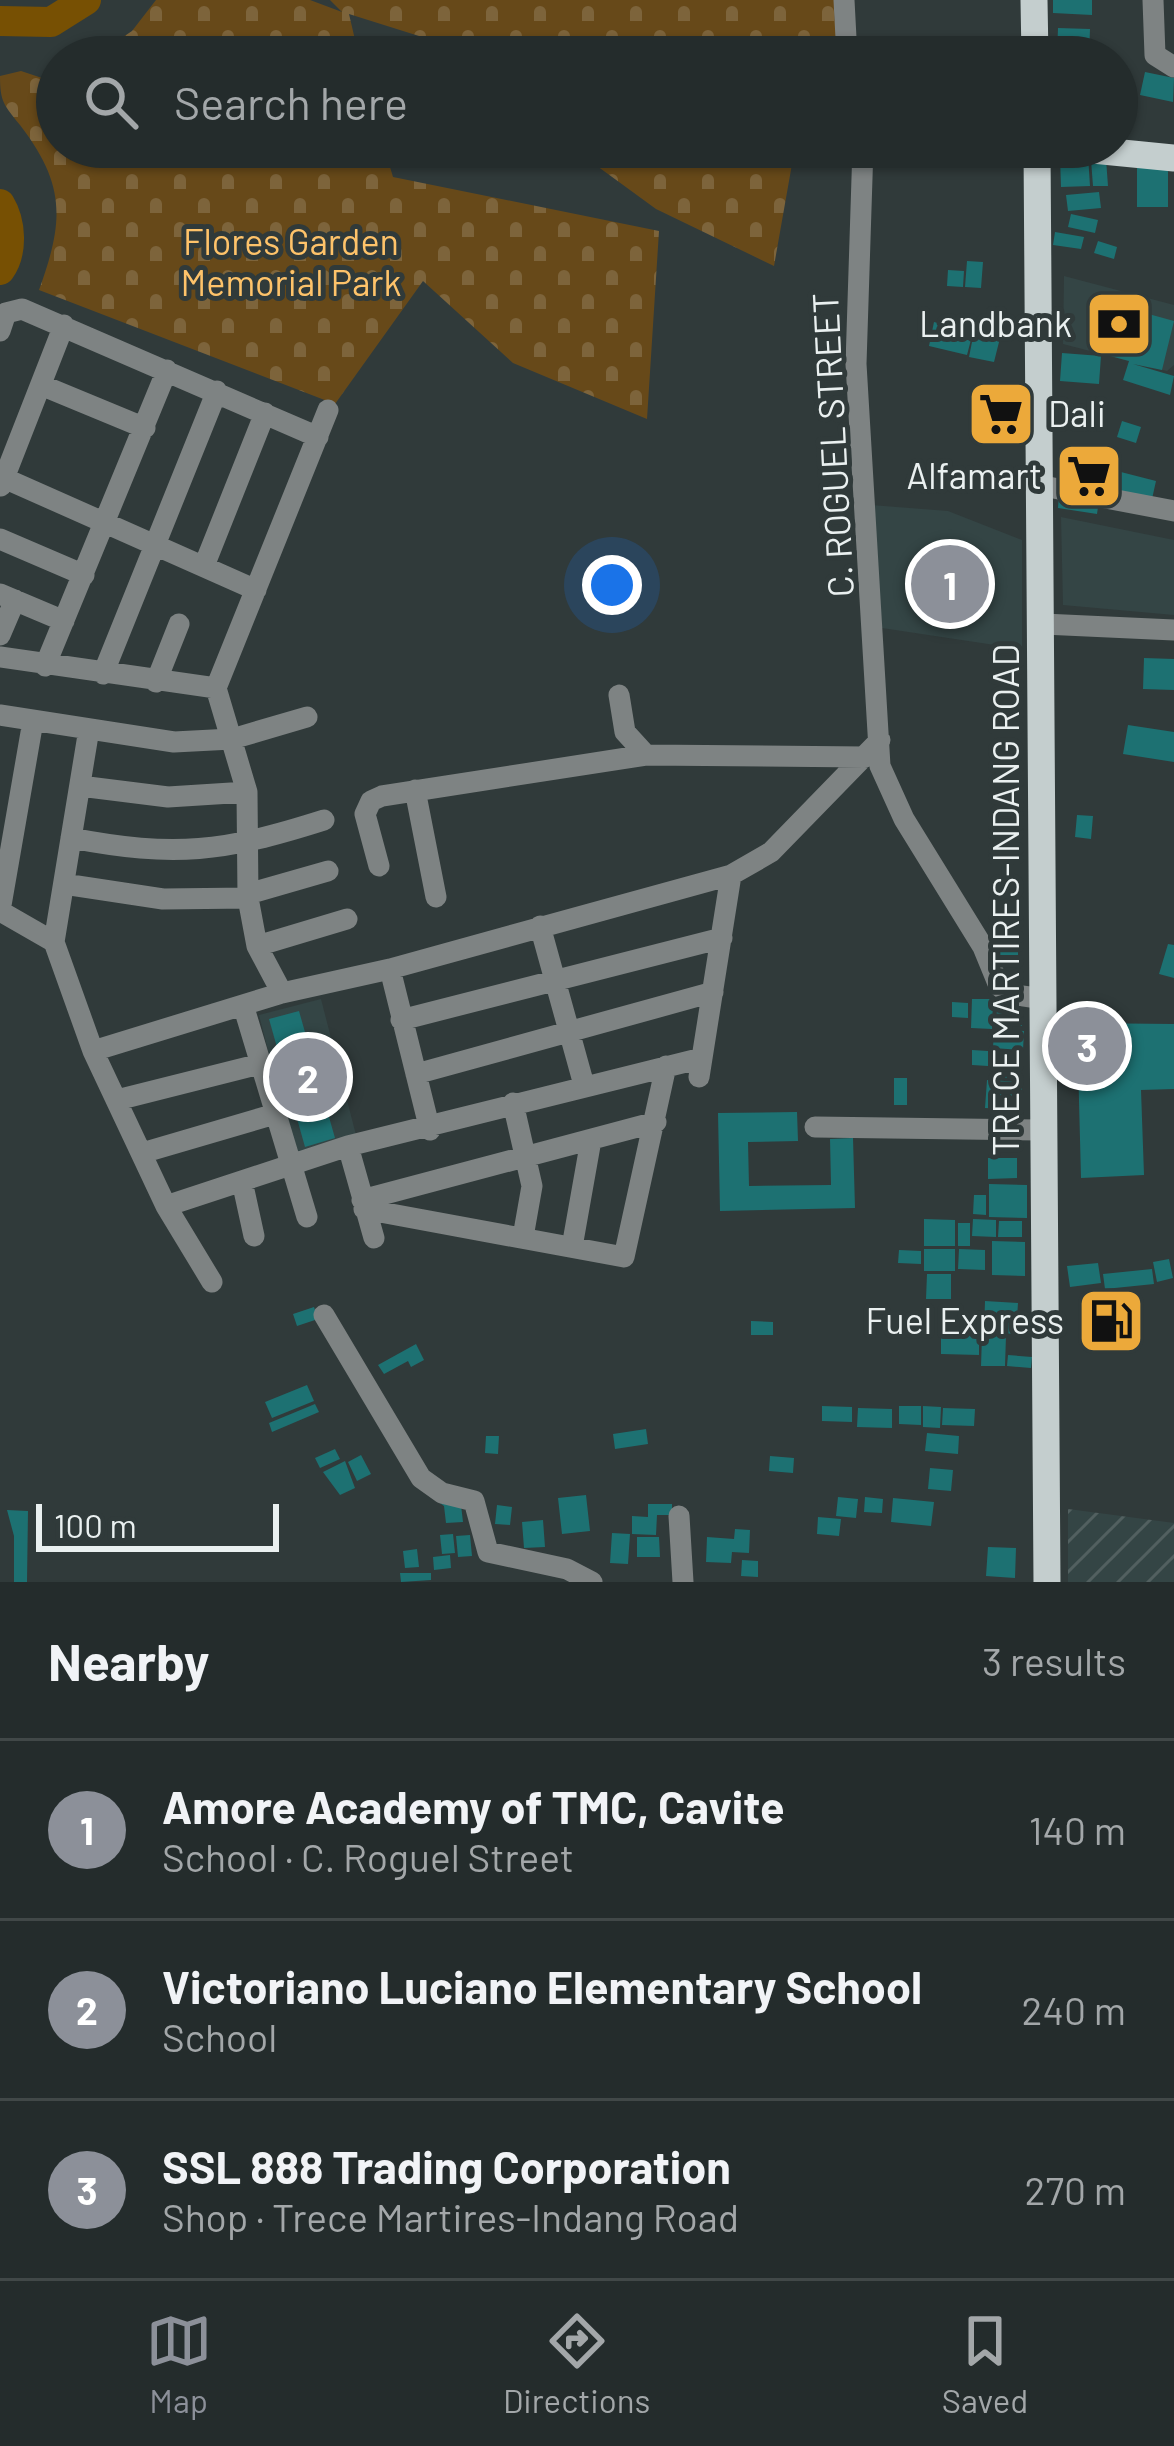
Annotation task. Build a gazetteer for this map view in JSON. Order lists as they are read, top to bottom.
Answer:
{
  "streets": {
    "main road": ["TRECE MARTIRES-INDANG ROAD"],
    "street": ["C. ROGUEL STREET"]
  },
  "crossings": [
    ["C. ROGUEL STREET", "TRECE MARTIRES-INDANG ROAD"]
  ],
  "parks": ["Flores Garden Memorial Park"],
  "places": {
    "bank": ["Landbank"],
    "supermarket": ["Dali", "Alfamart"],
    "fuel station": ["Fuel Express"]
  },
  "scale_bar": "100 m",
  "page": {
    "search": "Search here",
    "pins": ["1", "3", "2"],
    "scale": "100 m",
    "heading": ["Nearby", "3 results"],
    "list": [
      {
        "mark": "1",
        "name": "Amore Academy of TMC, Cavite",
        "note": "School · C. Roguel Street",
        "value": "140 m"
      },
      {
        "mark": "2",
        "name": "Victoriano Luciano Elementary School",
        "note": "School",
        "value": "240 m"
      },
      {
        "mark": "3",
        "name": "SSL 888 Trading Corporation",
        "note": "Shop · Trece Martires-Indang Road",
        "value": "270 m"
      }
    ],
    "nav": ["Map", "Directions", "Saved"]
  }
}
